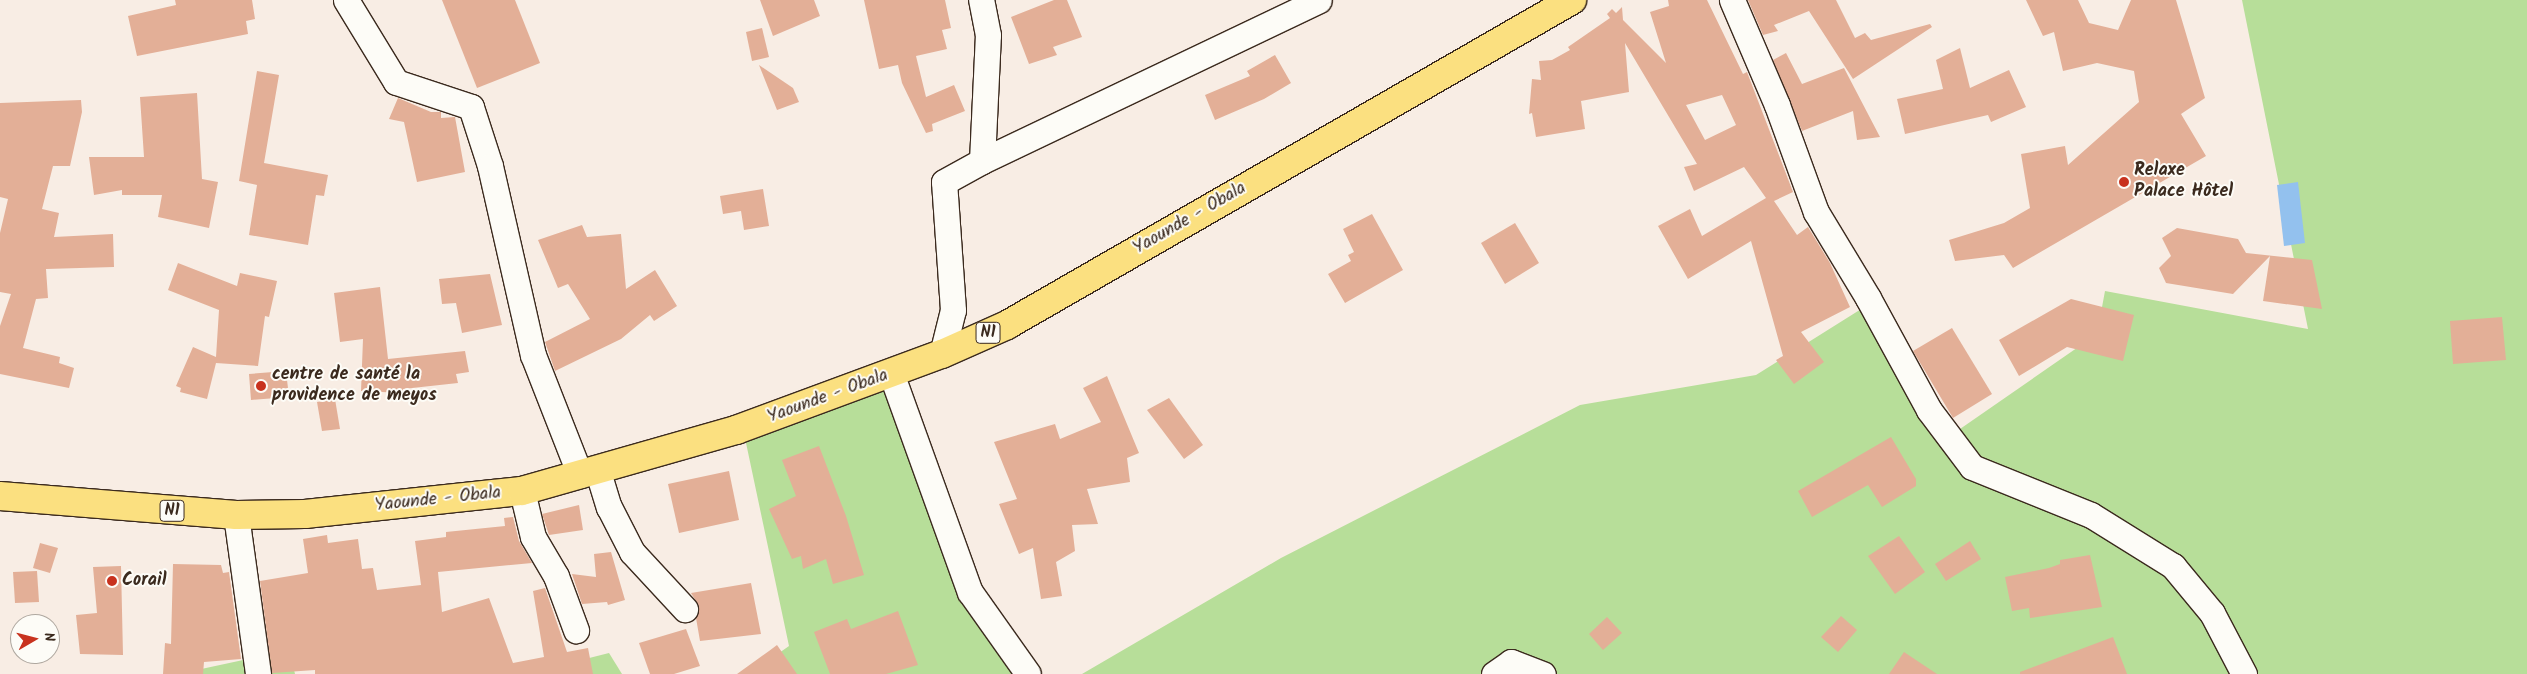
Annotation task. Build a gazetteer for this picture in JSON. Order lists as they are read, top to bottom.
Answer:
{
  "streets": {
    "highway": ["Yaounde - Obala", "N1"]
  },
  "places": ["Relaxe Palace Hôtel", "centre de santé la providence de meyos", "Corail"],
  "north": "right"
}
